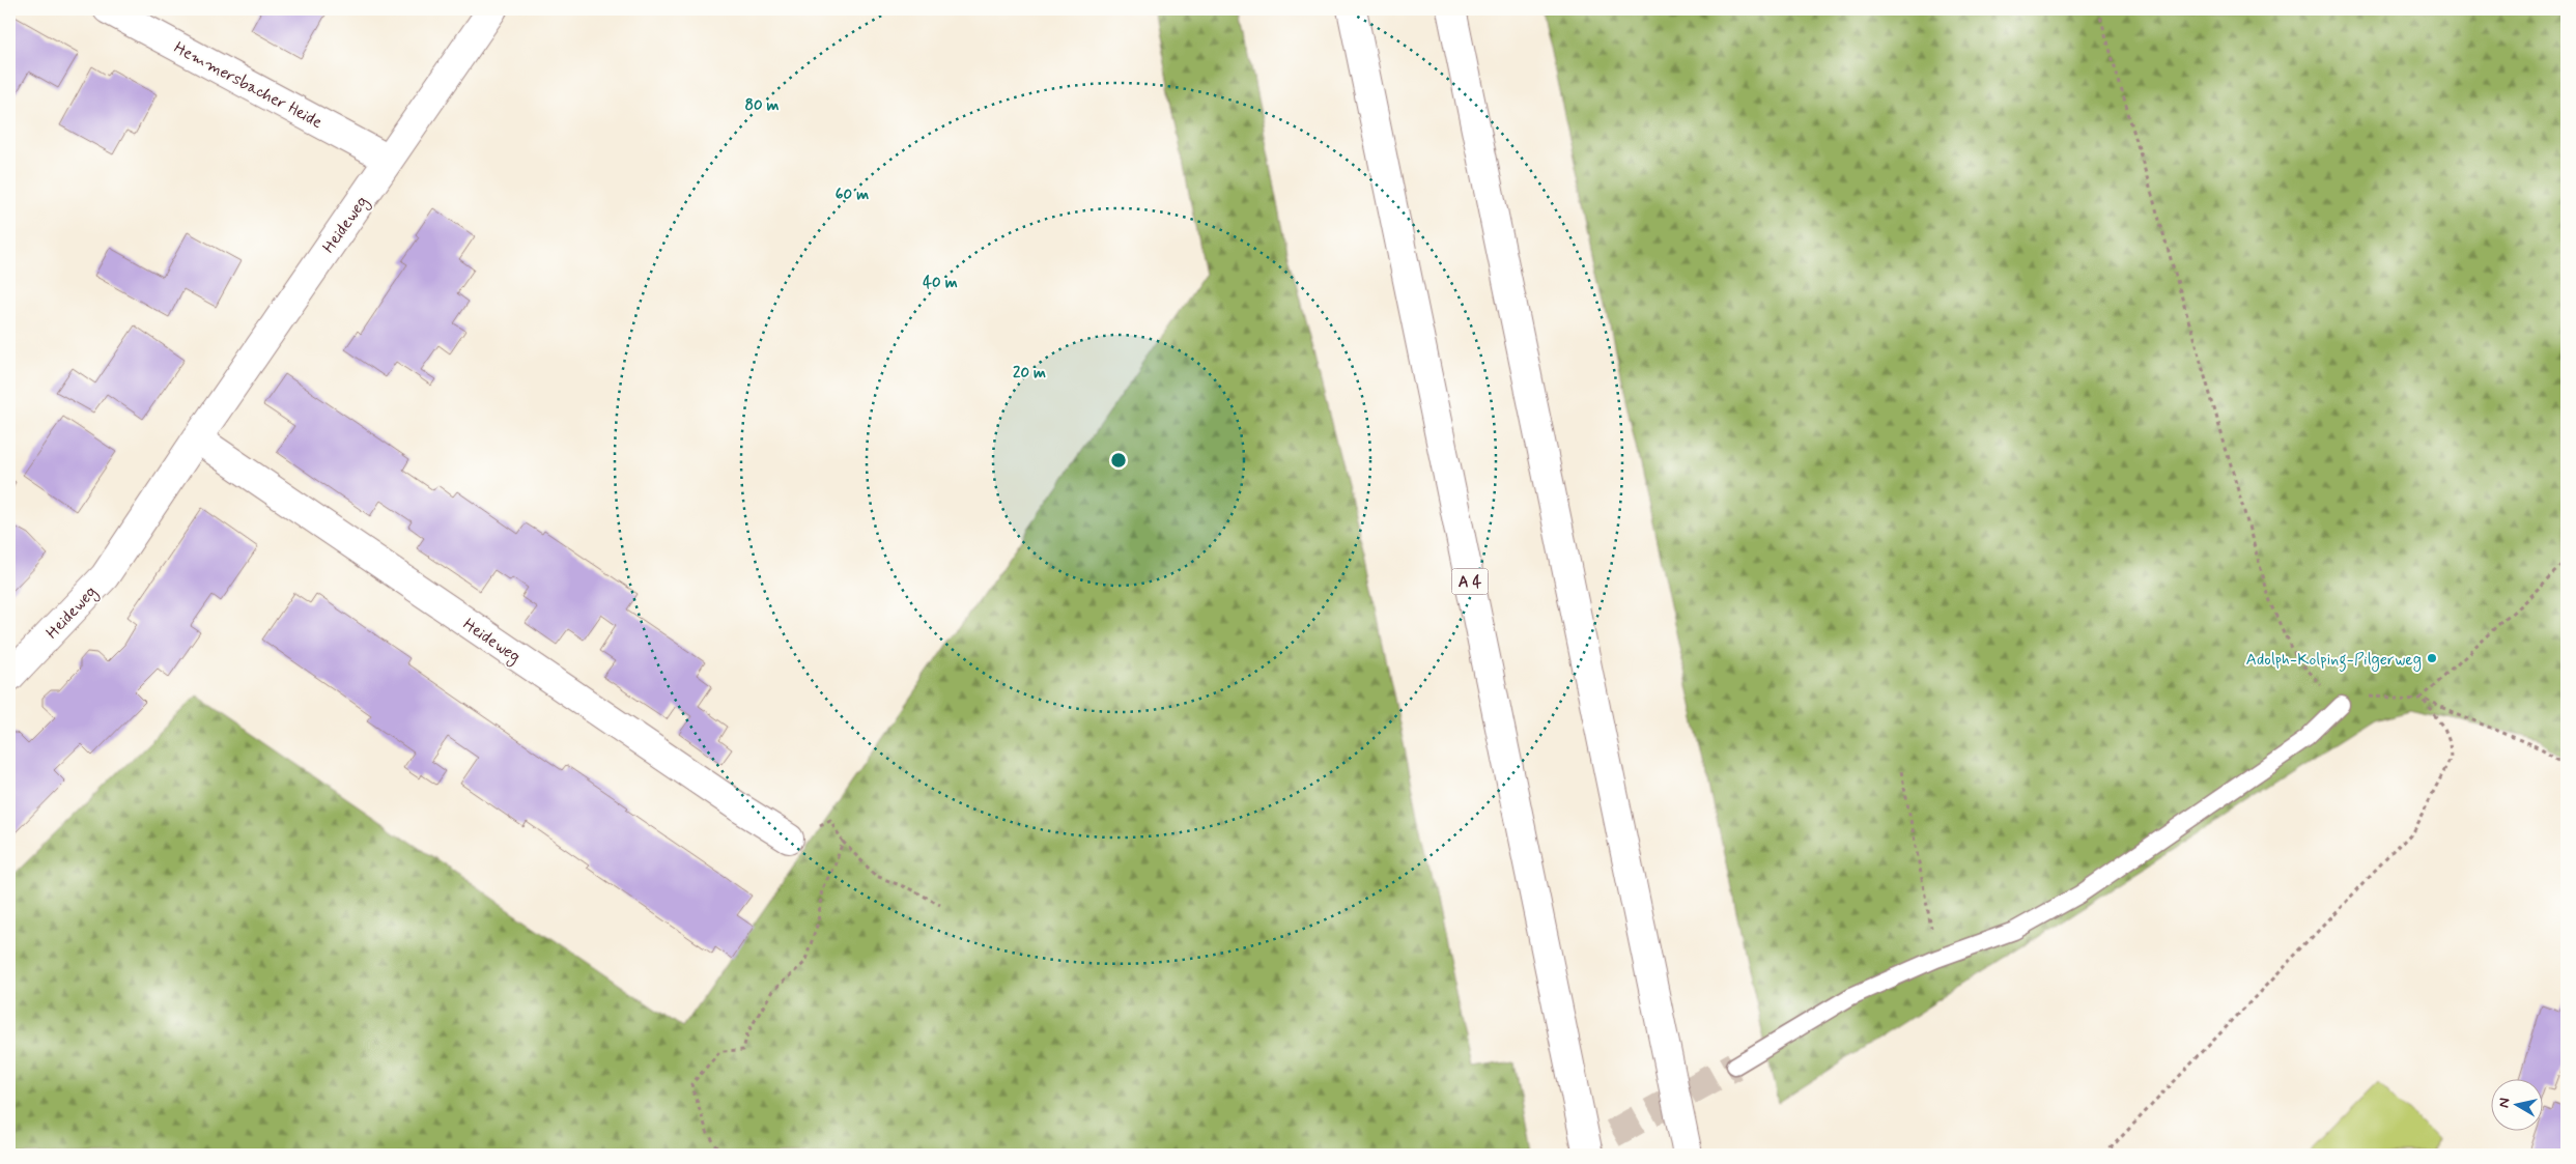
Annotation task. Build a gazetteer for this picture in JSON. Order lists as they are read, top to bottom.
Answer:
{
  "streets": {
    "main road": ["Hemmersbacher Heide", "Heideweg", "A 4"]
  },
  "crossings": [
    ["Hemmersbacher Heide", "Heideweg"]
  ],
  "places": ["Adolph-Kolping-Pilgerweg"],
  "north": "left",
  "rings": [
    "80 m",
    "60 m",
    "40 m",
    "20 m"
  ]
}
